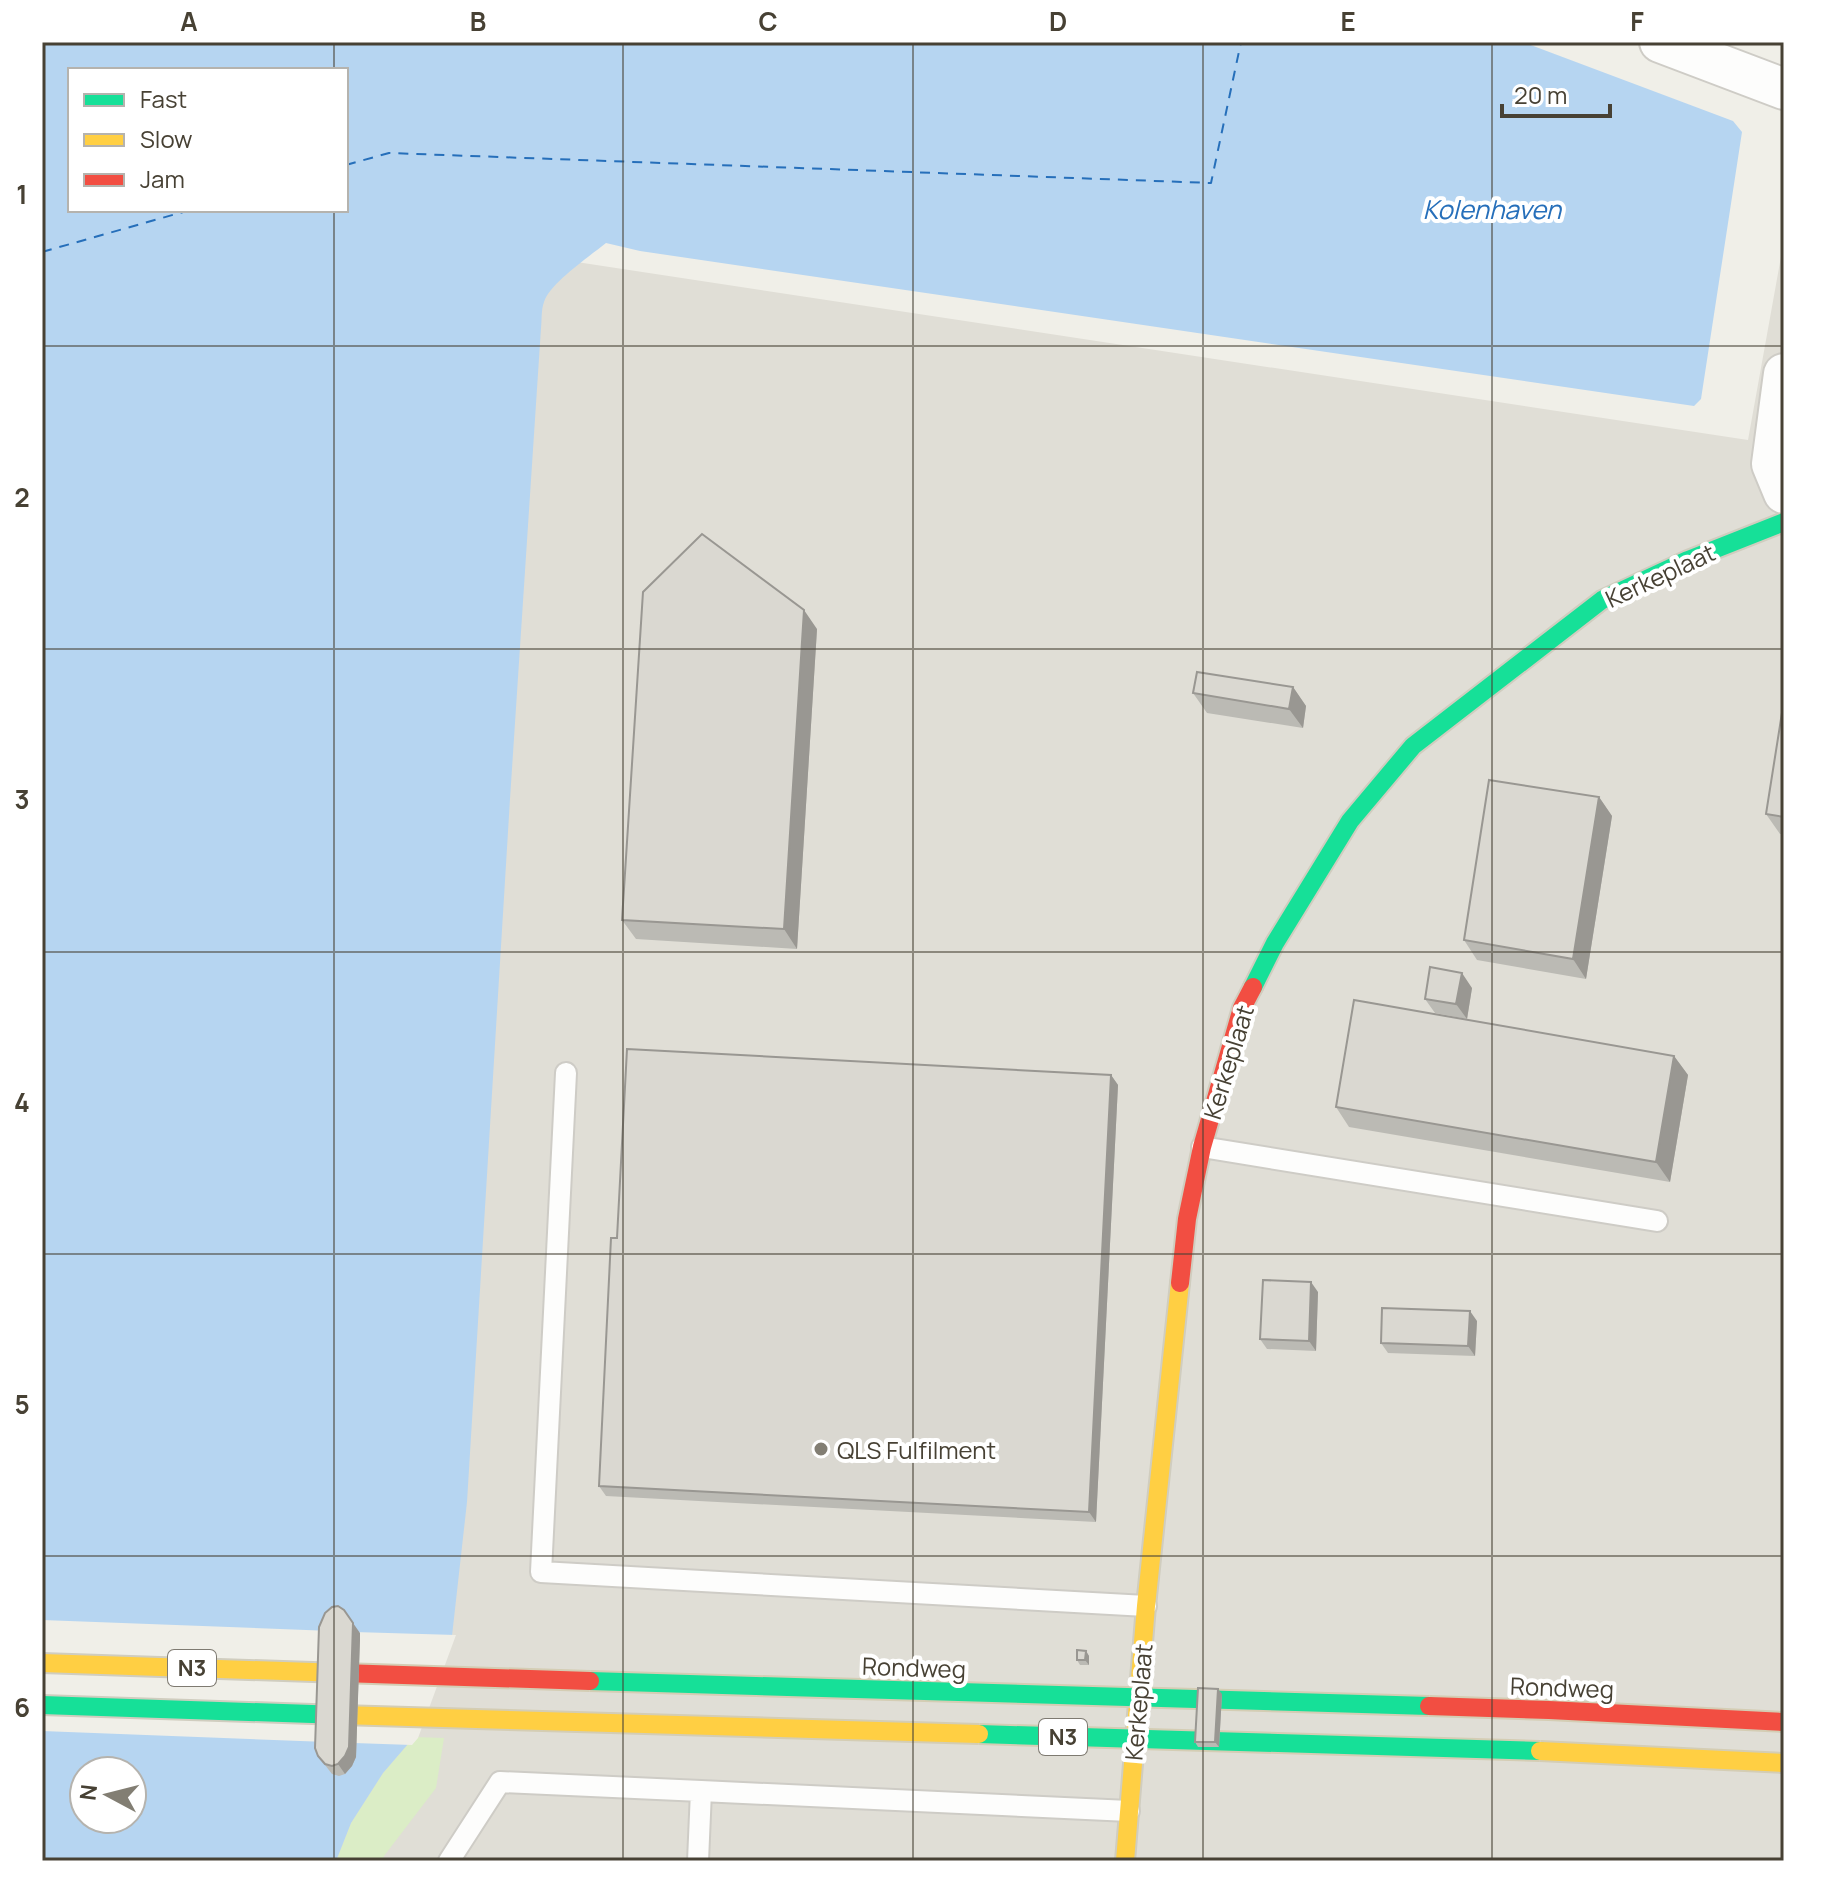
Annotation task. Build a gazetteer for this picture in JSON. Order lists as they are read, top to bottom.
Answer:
{
  "streets": {
    "main road": ["Kerkeplaat", "Rondweg", "N3"]
  },
  "water": ["Kolenhaven"],
  "places": ["QLS Fulfilment"],
  "legend": ["Fast", "Slow", "Jam"],
  "scale_bar": "20 m",
  "north": "left",
  "grid": {
    "columns": [
      "A",
      "B",
      "C",
      "D",
      "E",
      "F"
    ],
    "rows": [
      "1",
      "2",
      "3",
      "4",
      "5",
      "6"
    ]
  }
}
